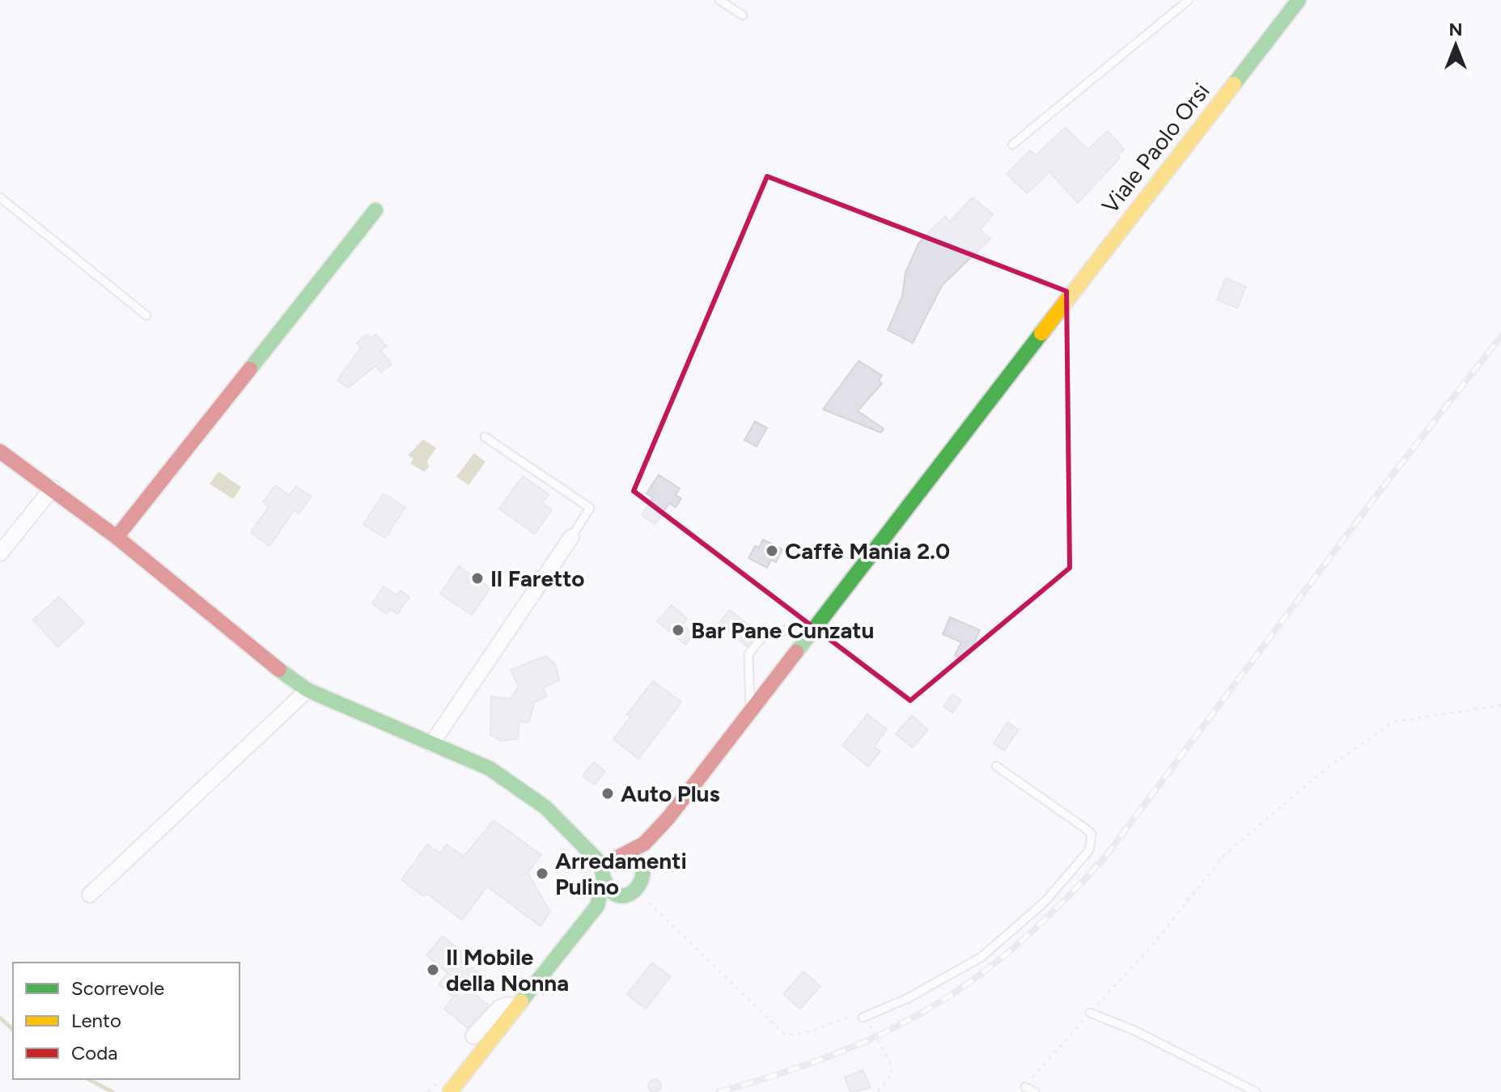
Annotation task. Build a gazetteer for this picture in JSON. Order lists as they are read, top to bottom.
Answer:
{
  "streets": {
    "main road": ["Viale Paolo Orsi"]
  },
  "places": [
    "Caffè Mania 2.0",
    "Il Faretto",
    "Bar Pane Cunzatu",
    "Auto Plus",
    "Arredamenti Pulino",
    "Il Mobile della Nonna"
  ],
  "legend": ["Scorrevole", "Lento", "Coda"],
  "north": "top"
}
